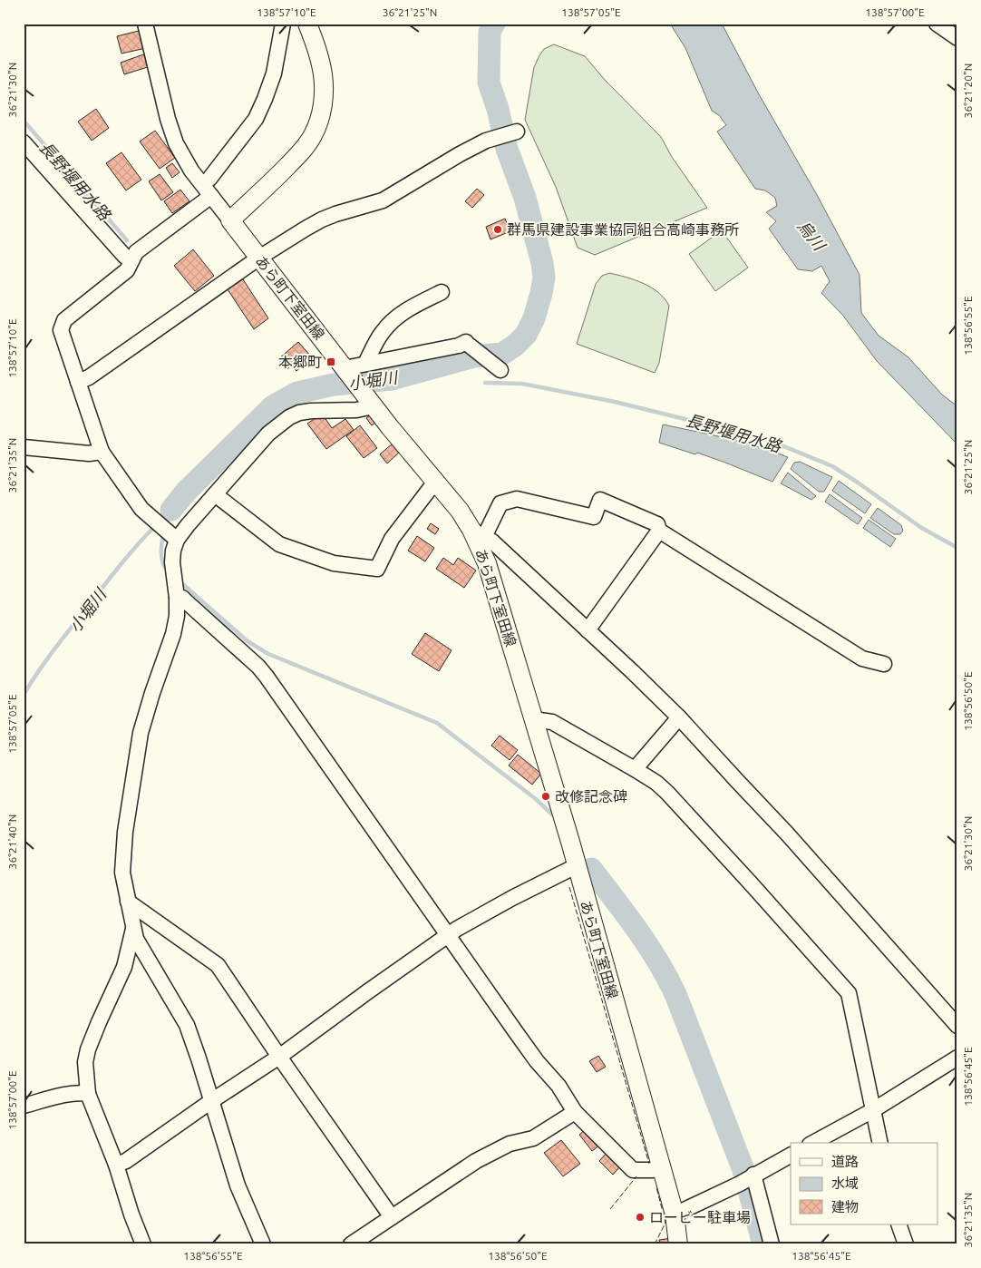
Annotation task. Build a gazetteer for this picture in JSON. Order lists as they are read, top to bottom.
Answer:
{
  "streets": {
    "main road": ["あら町下室田線"]
  },
  "water": ["長野堰用水路", "烏川", "小堀川"],
  "places": {
    "other": ["群馬県建設事業協同組合高崎事務所", "改修記念碑", "ロービー駐車場"],
    "transit": ["本郷町"]
  },
  "legend": ["道路", "水域", "建物"],
  "coordinates": [
    "138°57'10\"E",
    "36°21'25\"N",
    "138°57'05\"E",
    "138°57'00\"E",
    "36°21'30\"N",
    "36°21'20\"N",
    "138°56'55\"E",
    "36°21'35\"N",
    "138°56'50\"E",
    "36°21'40\"N",
    "138°56'45\"E"
  ]
}
